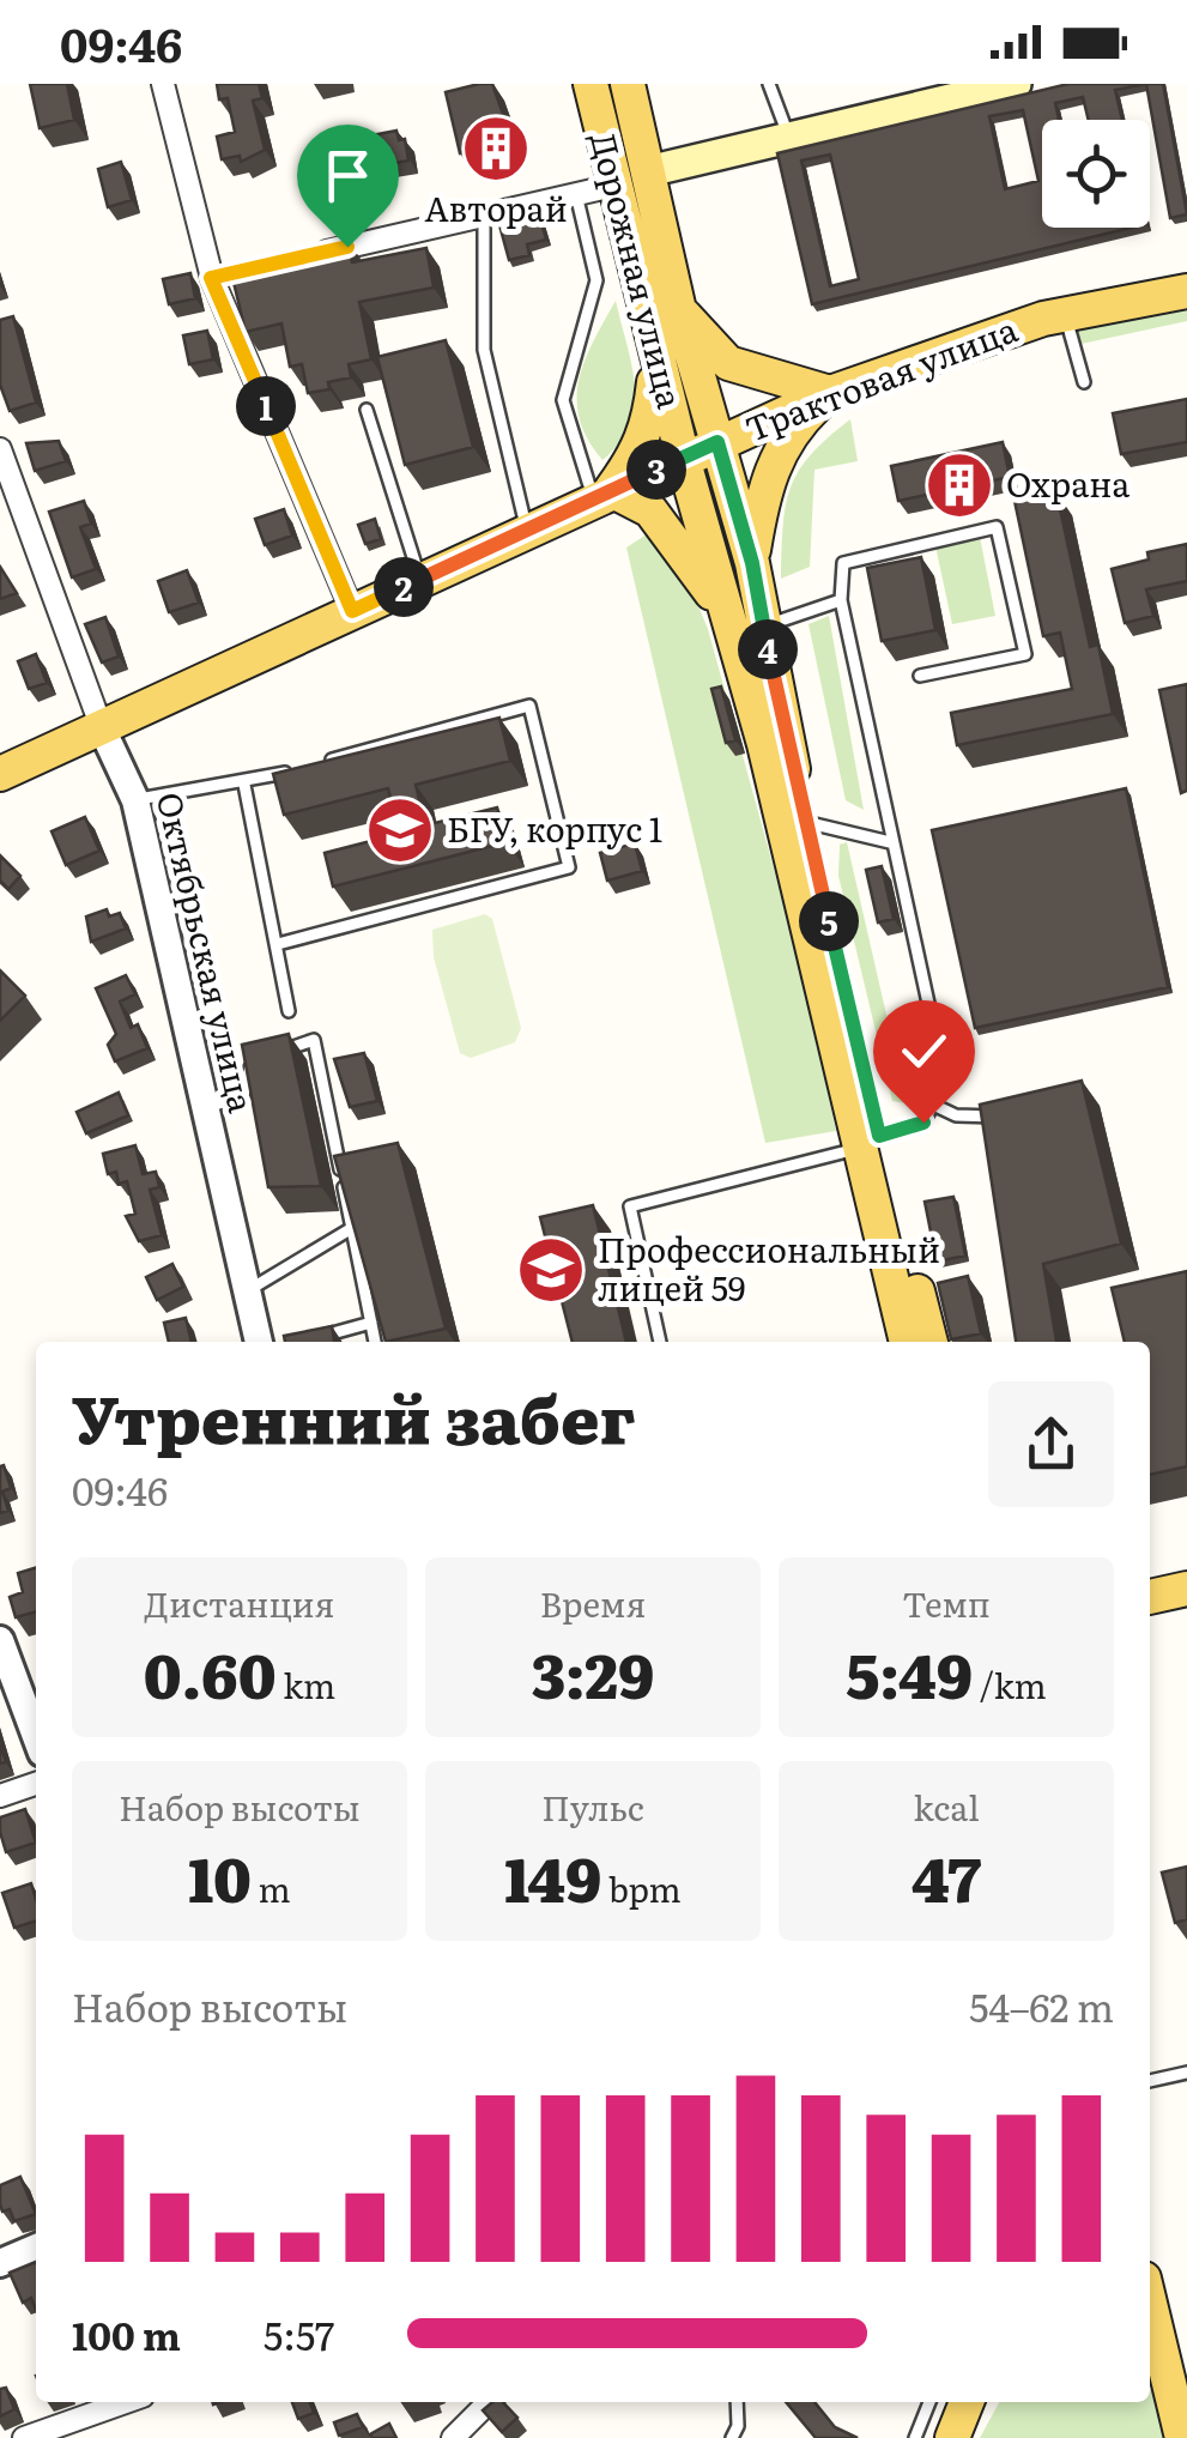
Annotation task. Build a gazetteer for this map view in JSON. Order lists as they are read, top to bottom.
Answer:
{
  "streets": {
    "main road": ["Дорожная улица", "Трактовая улица"],
    "street": ["Октябрьская улица"]
  },
  "crossings": [
    ["Дорожная улица", "Трактовая улица"],
    ["Трактовая улица", "Октябрьская улица"]
  ],
  "places": {
    "building": ["Авторай", "Охрана"],
    "school or university": ["БГУ, корпус 1", "Профессиональный лицей 59"]
  },
  "page": {
    "status": "09:46",
    "pins": [
      "1",
      "3",
      "2",
      "4",
      "5"
    ],
    "heading": ["Утренний забег", "09:46"],
    "stats": [
      ["Дистанция", "0.60 km"],
      ["Время", "3:29"],
      ["Темп", "5:49 /km"],
      ["Набор высоты", "10 m"],
      ["Пульс", "149 bpm"],
      ["kcal", "47"]
    ],
    "chart": ["Набор высоты", "54–62 m"],
    "list": [
      {
        "name": "100 m",
        "note": "5:57"
      }
    ]
  }
}
